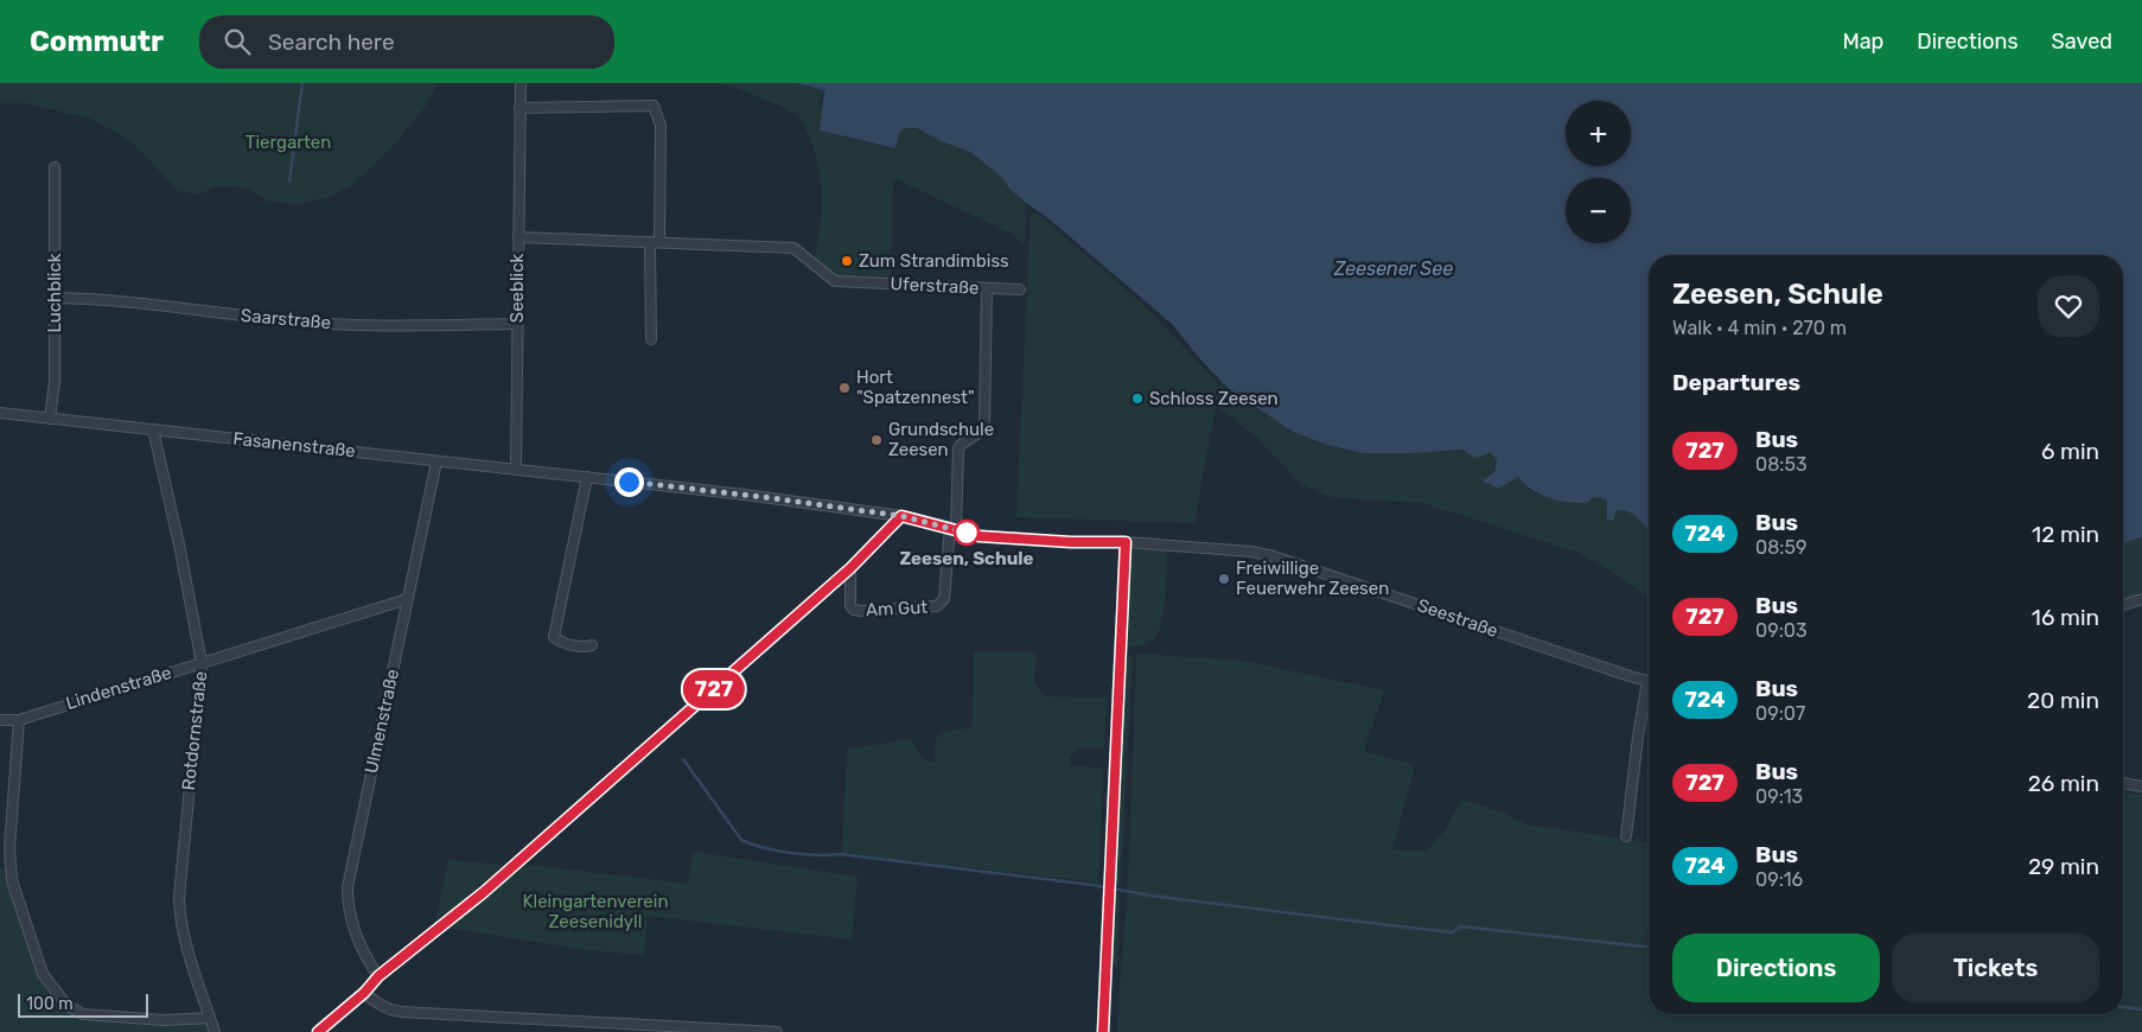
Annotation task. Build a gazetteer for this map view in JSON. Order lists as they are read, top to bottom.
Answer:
{
  "streets": {
    "street": [
      "Uferstraße",
      "Seeblick",
      "Luchblick",
      "Saarstraße",
      "Fasanenstraße",
      "Am Gut",
      "Seestraße",
      "Lindenstraße",
      "Ulmenstraße",
      "Rotdornstraße"
    ]
  },
  "crossings": [
    ["Uferstraße", "Seeblick"],
    ["Seeblick", "Saarstraße"],
    ["Seeblick", "Fasanenstraße"],
    ["Luchblick", "Saarstraße"],
    ["Luchblick", "Fasanenstraße"],
    ["Fasanenstraße", "Am Gut"],
    ["Fasanenstraße", "Seestraße"],
    ["Fasanenstraße", "Ulmenstraße"],
    ["Fasanenstraße", "Rotdornstraße"],
    ["Am Gut", "Seestraße"],
    ["Lindenstraße", "Ulmenstraße"],
    ["Lindenstraße", "Rotdornstraße"]
  ],
  "water": ["Zeesener See"],
  "parks": ["Tiergarten", "Kleingartenverein Zeesenidyll"],
  "places": [
    "Zum Strandimbiss",
    "Hort \"Spatzennest\"",
    "Schloss Zeesen",
    "Grundschule Zeesen",
    "Zeesen, Schule",
    "Freiwillige Feuerwehr Zeesen"
  ],
  "lines": ["bus line 727"],
  "scale_bar": "100 m",
  "page": {
    "header": "Commutr",
    "search": "Search here",
    "nav": ["Map", "Directions", "Saved"],
    "on_map": "727",
    "map_buttons": ["+", "−"],
    "heading": [
      ["Zeesen, Schule", "Walk · 4 min · 270 m"],
      "Departures"
    ],
    "list": [
      {
        "mark": "727",
        "name": "Bus",
        "note": "08:53",
        "value": "6 min"
      },
      {
        "mark": "724",
        "name": "Bus",
        "note": "08:59",
        "value": "12 min"
      },
      {
        "mark": "727",
        "name": "Bus",
        "note": "09:03",
        "value": "16 min"
      },
      {
        "mark": "724",
        "name": "Bus",
        "note": "09:07",
        "value": "20 min"
      },
      {
        "mark": "727",
        "name": "Bus",
        "note": "09:13",
        "value": "26 min"
      },
      {
        "mark": "724",
        "name": "Bus",
        "note": "09:16",
        "value": "29 min"
      }
    ],
    "buttons": ["Directions", "Tickets"],
    "scale": "100 m"
  }
}
